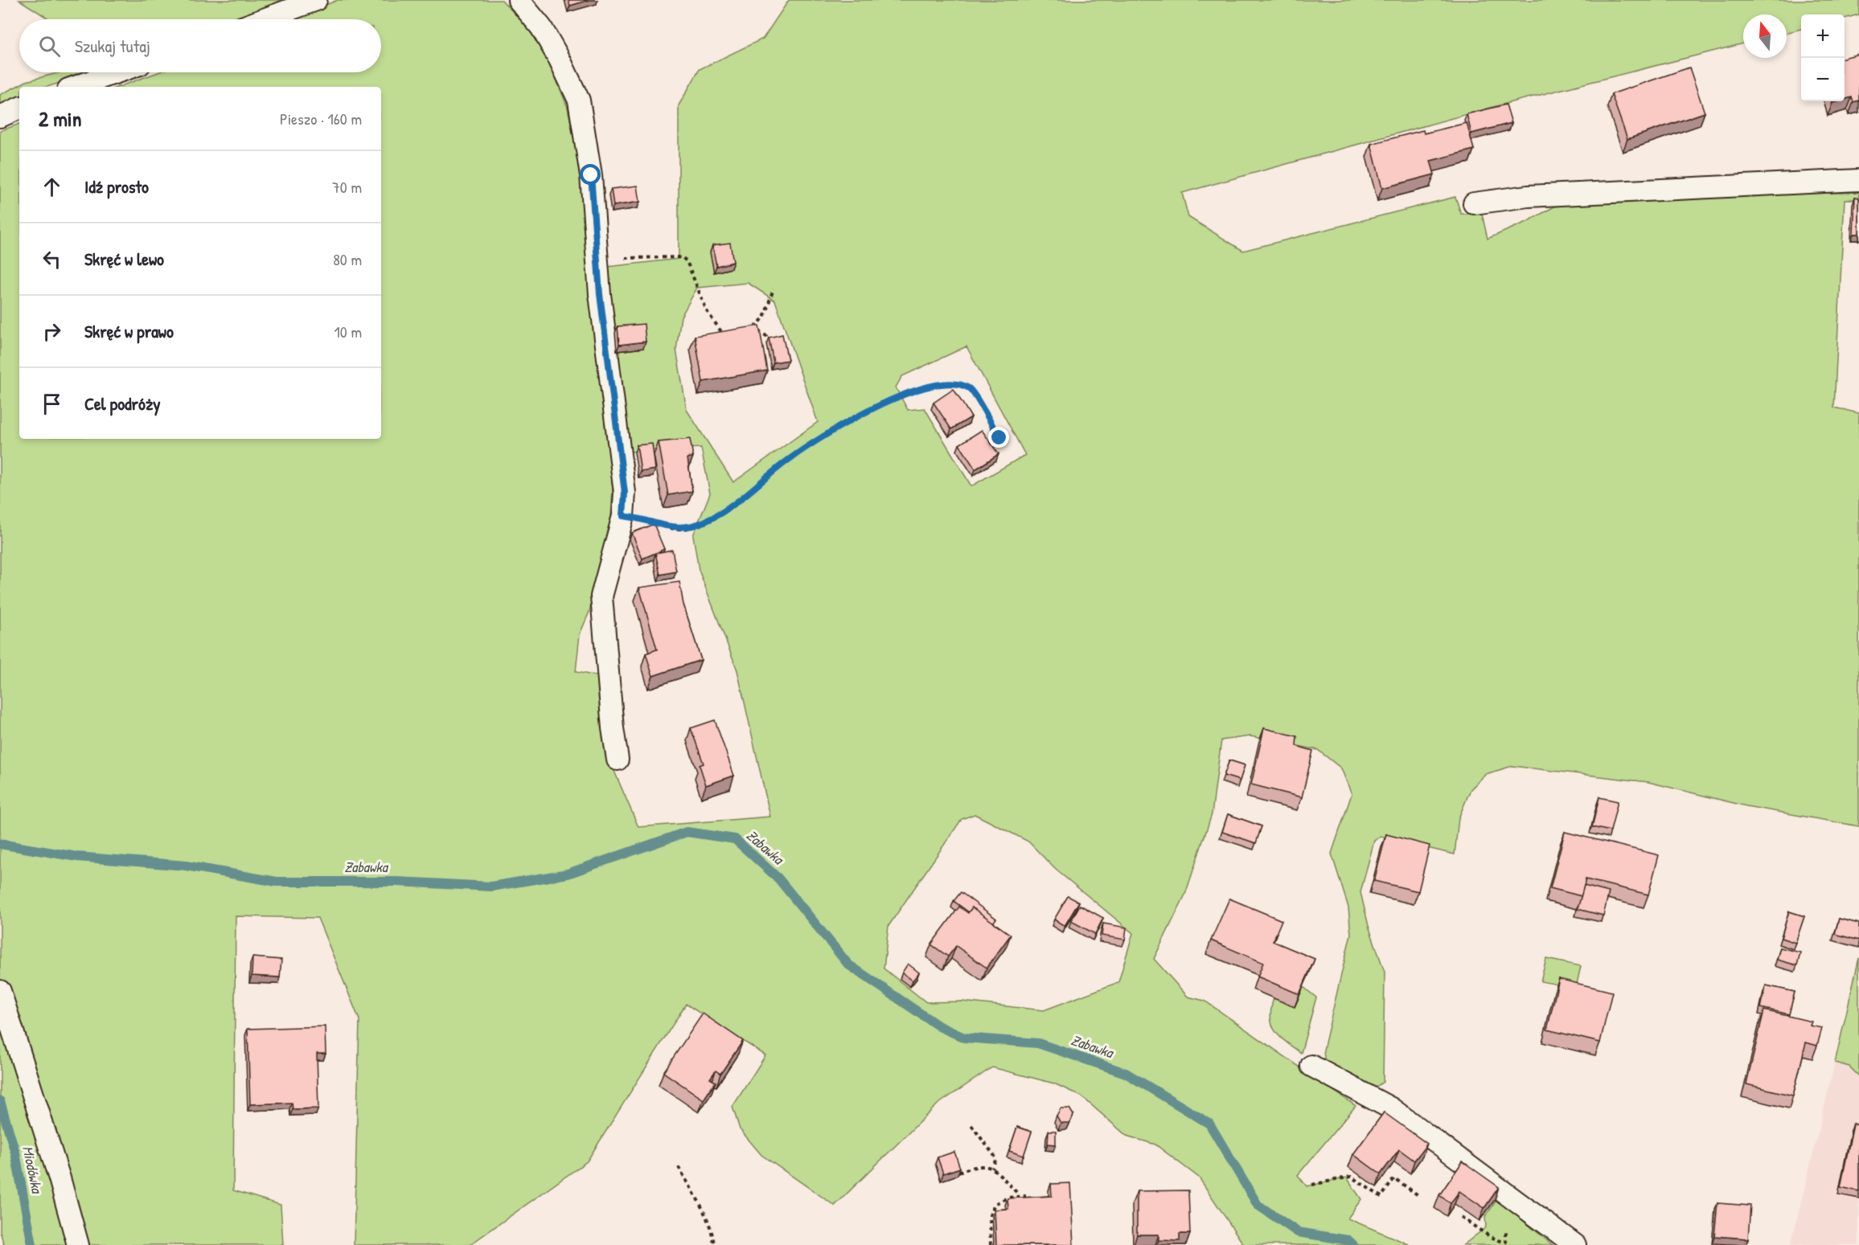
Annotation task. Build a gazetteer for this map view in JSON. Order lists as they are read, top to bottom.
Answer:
{
  "water": ["Zabawka", "Miodówka"],
  "north": "top",
  "page": {
    "map_buttons": ["+", "−"],
    "search": "Szukaj tutaj",
    "heading": ["2 min", "Pieszo · 160 m"],
    "list": [
      ["Idź prosto", "70 m"],
      ["Skręć w lewo", "80 m"],
      ["Skręć w prawo", "10 m"],
      "Cel podróży"
    ]
  }
}
